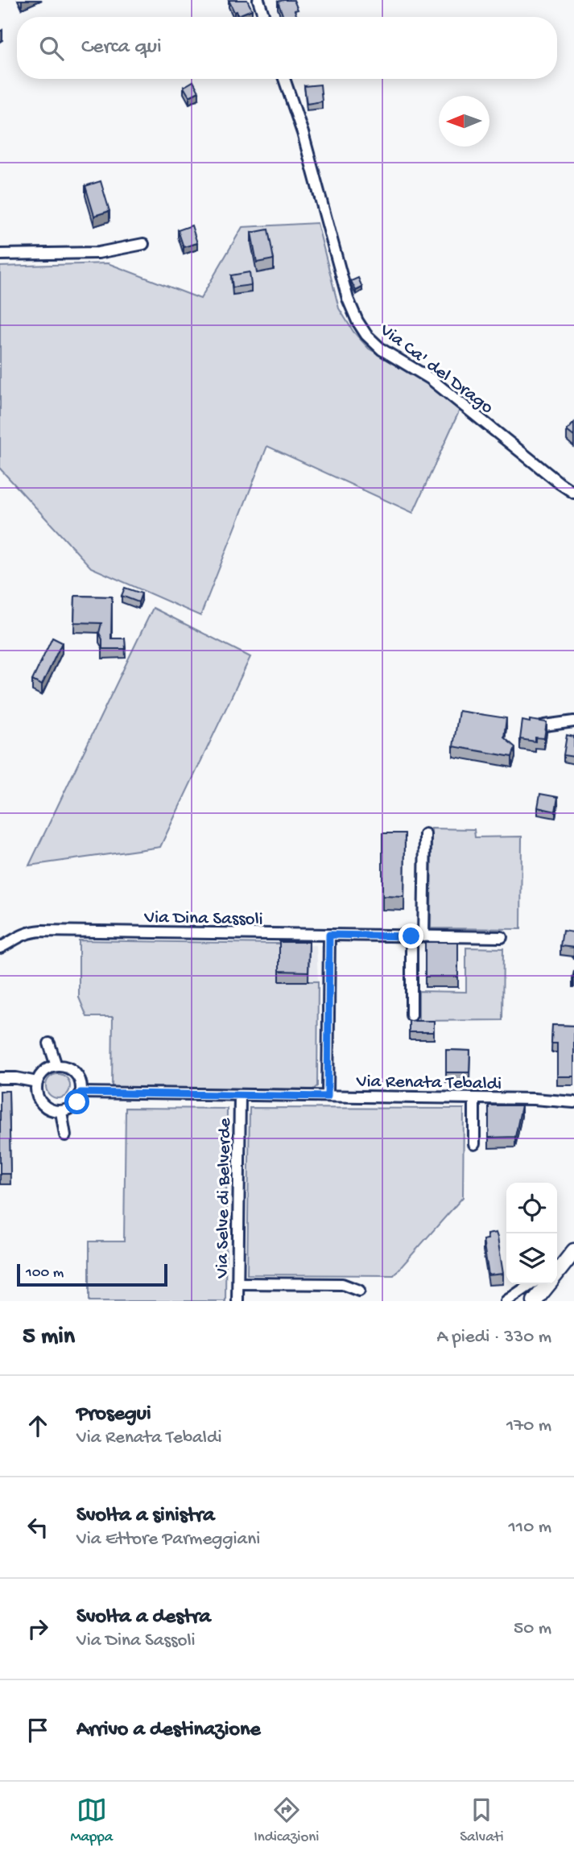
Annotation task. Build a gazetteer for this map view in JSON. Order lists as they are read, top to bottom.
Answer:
{
  "streets": {
    "street": [
      "Via Ca' del Drago",
      "Via Dina Sassoli",
      "Via Renata Tebaldi",
      "Via Selve di Belverde"
    ]
  },
  "crossings": [
    ["Via Renata Tebaldi", "Via Selve di Belverde"]
  ],
  "scale_bar": "100 m",
  "north": "left",
  "page": {
    "search": "Cerca qui",
    "scale": "100 m",
    "heading": ["5 min", "A piedi · 330 m"],
    "list": [
      ["Prosegui", "Via Renata Tebaldi", "170 m"],
      ["Svolta a sinistra", "Via Ettore Parmeggiani", "110 m"],
      ["Svolta a destra", "Via Dina Sassoli", "50 m"],
      "Arrivo a destinazione"
    ],
    "nav": ["Mappa", "Indicazioni", "Salvati"]
  }
}
